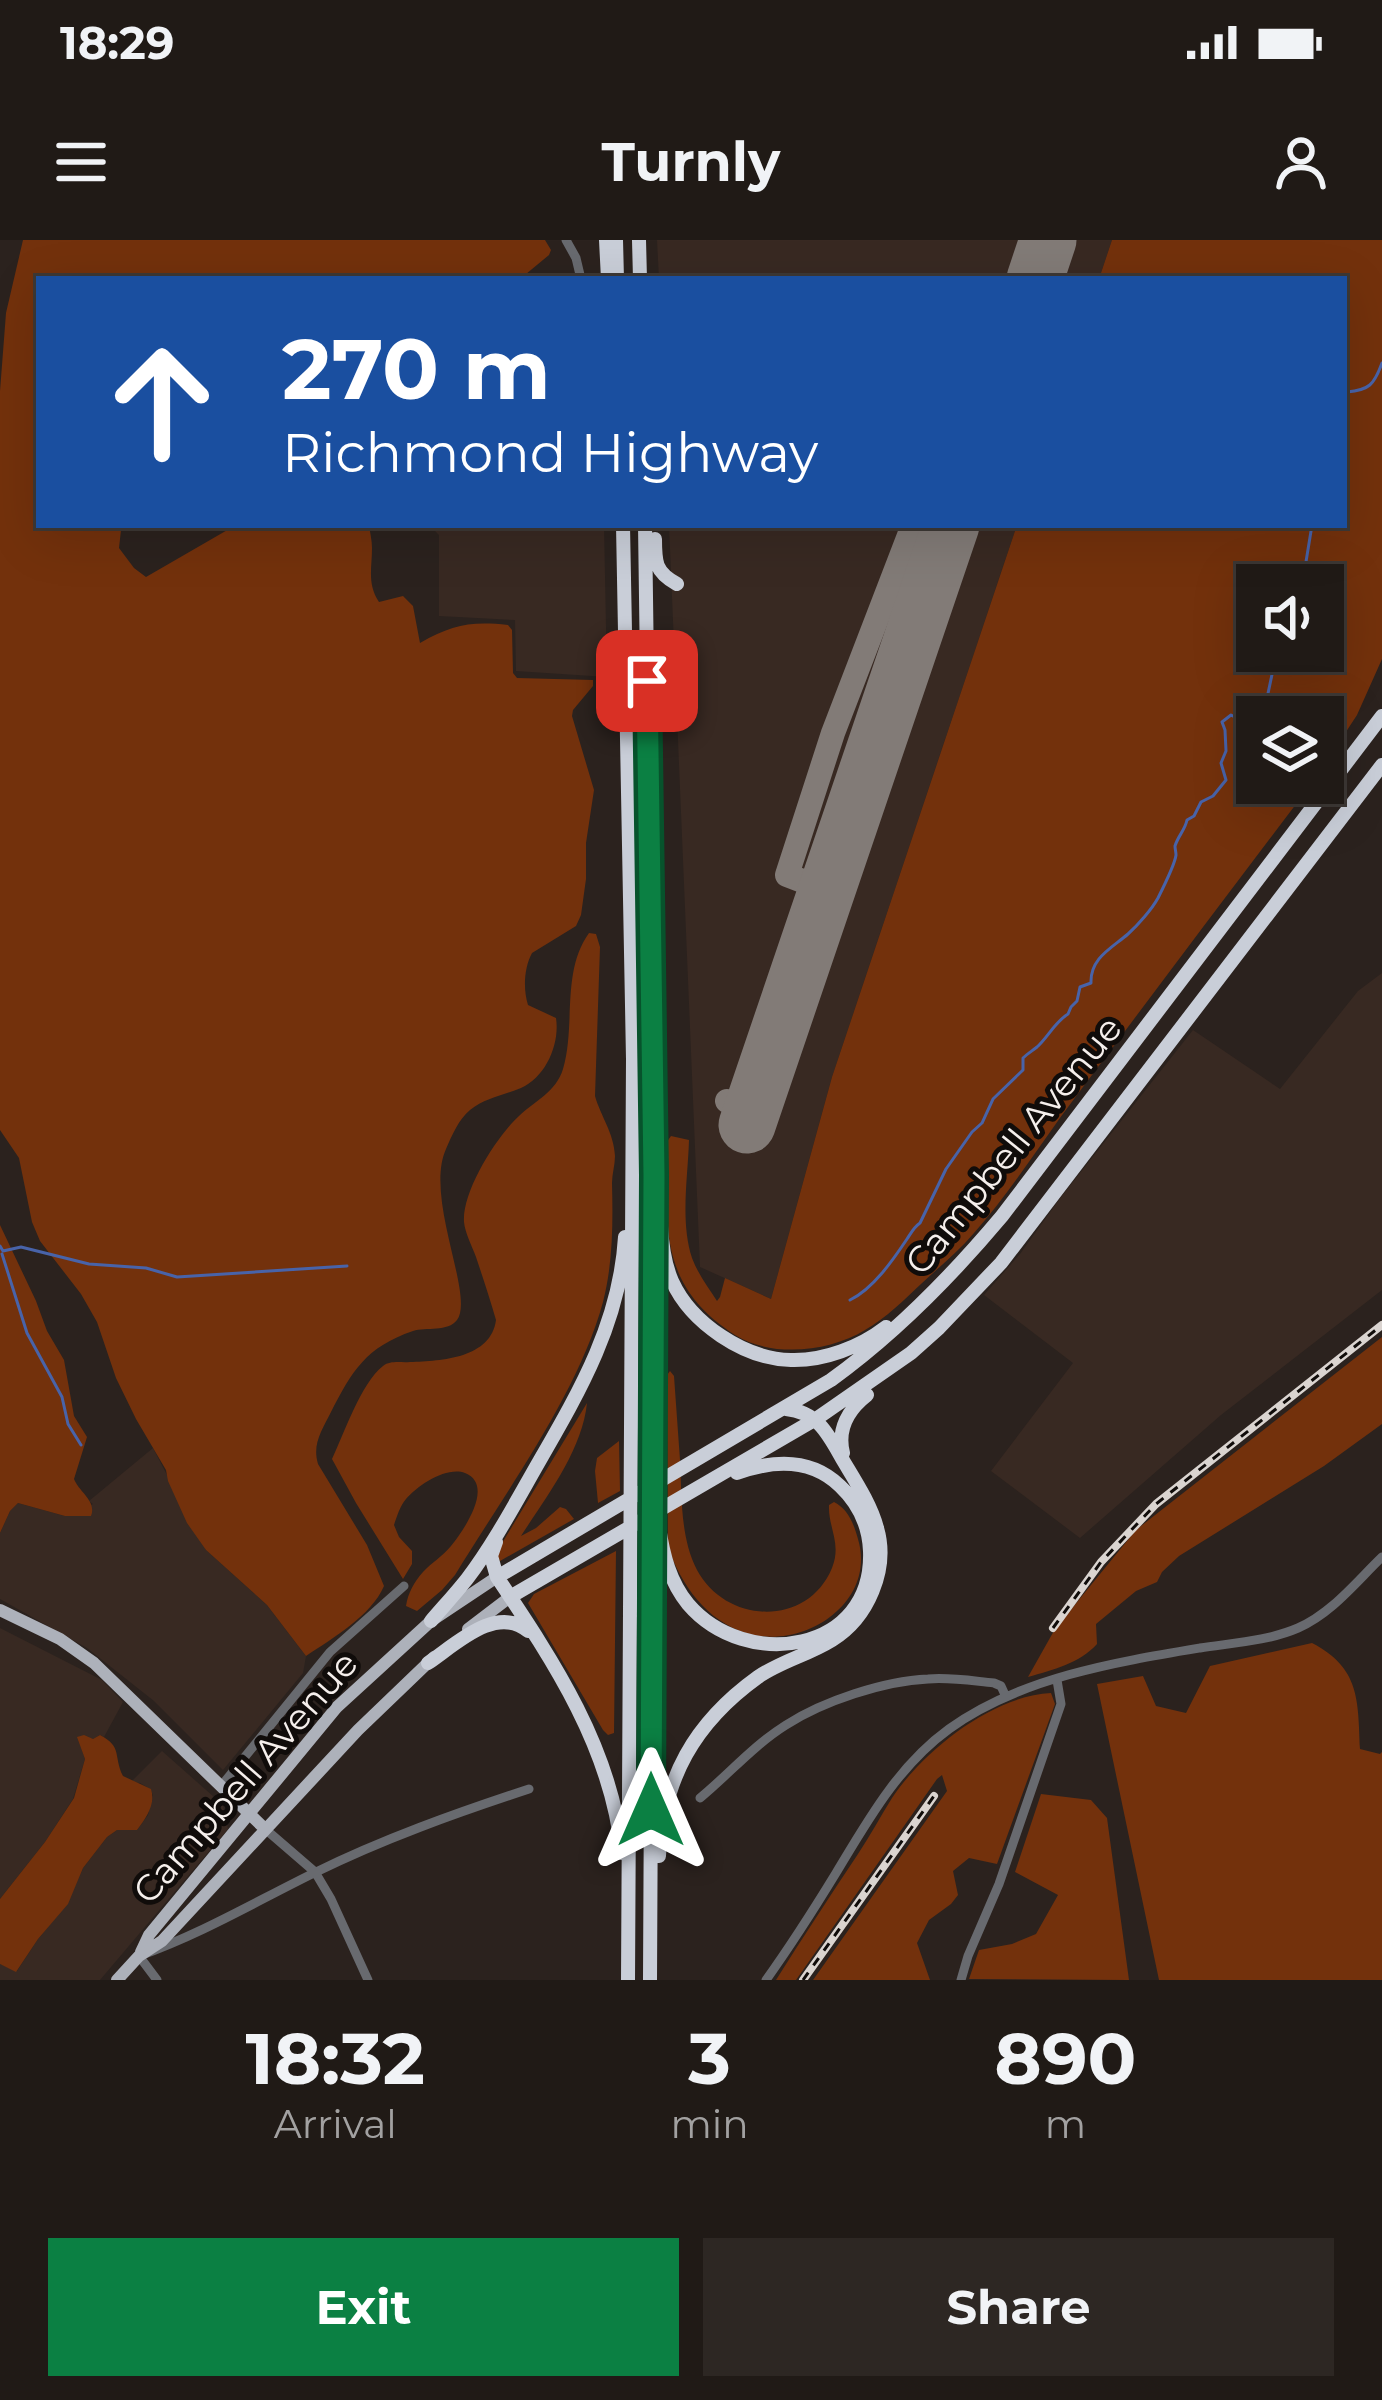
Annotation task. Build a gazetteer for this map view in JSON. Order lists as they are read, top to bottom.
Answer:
{
  "streets": {
    "highway": ["Campbell Avenue"]
  },
  "page": {
    "status": "18:29",
    "header": "Turnly",
    "turn": ["270 m", "Richmond Highway"],
    "eta": [
      "18:32",
      "Arrival",
      "3",
      "min",
      "890",
      "m"
    ],
    "buttons": ["Exit", "Share"]
  }
}
